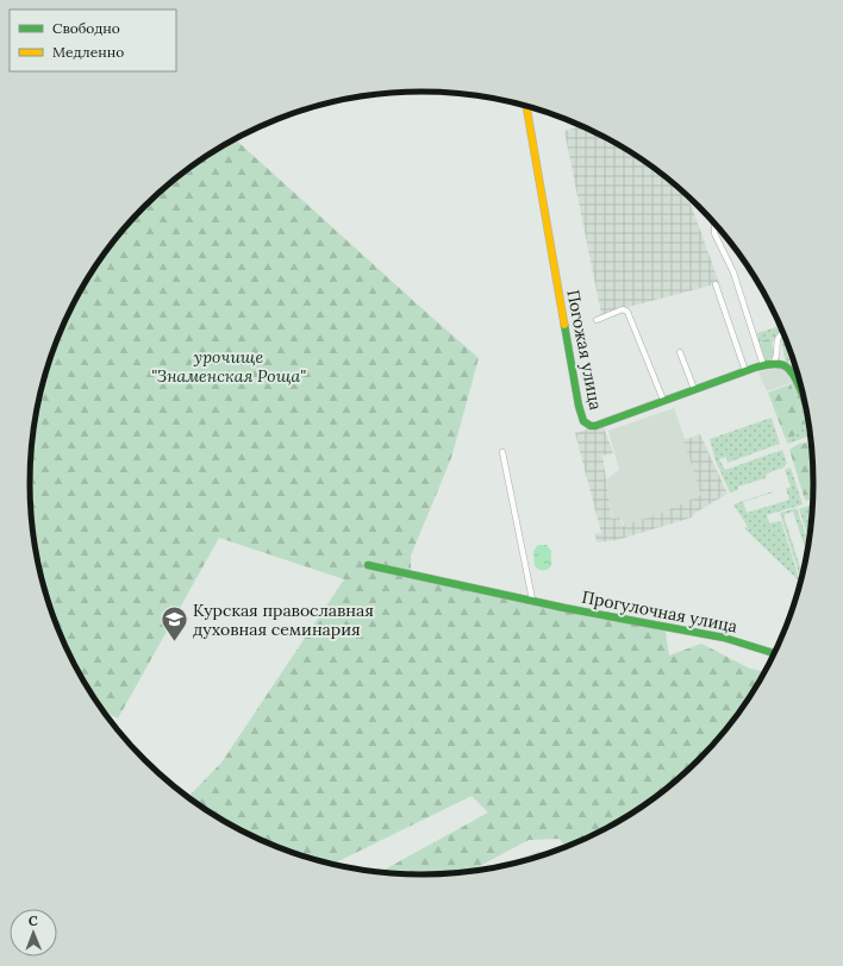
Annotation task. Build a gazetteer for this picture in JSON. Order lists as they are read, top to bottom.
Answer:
{
  "streets": {
    "street": ["Погожая улица", "Прогулочная улица"]
  },
  "parks": ["урочище \"Знаменская Роща\""],
  "places": {
    "school or university": ["Курская православная духовная семинария"]
  },
  "legend": ["Свободно", "Медленно"],
  "north": "top"
}
